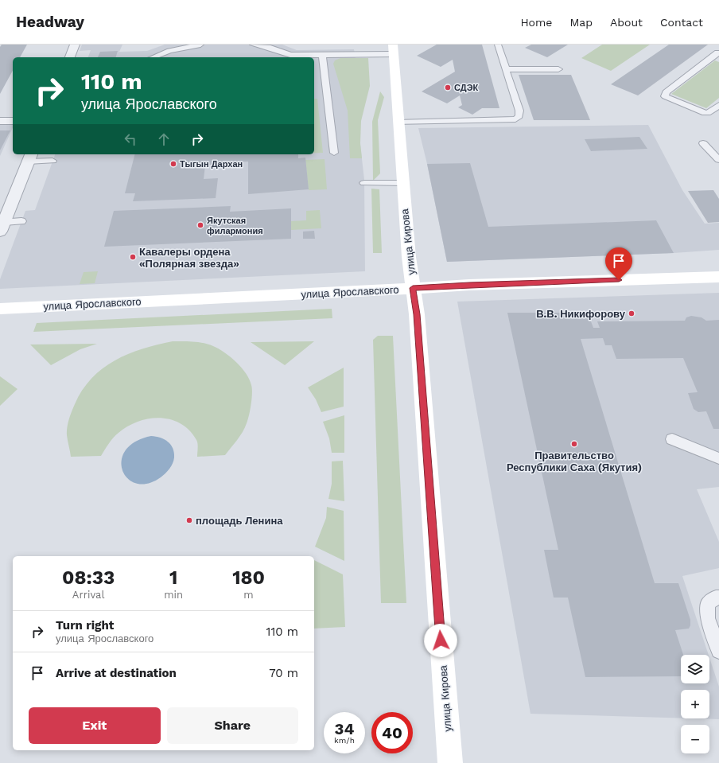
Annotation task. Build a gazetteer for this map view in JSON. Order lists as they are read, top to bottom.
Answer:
{
  "streets": {
    "street": ["улица Кирова", "улица Ярославского"]
  },
  "crossings": [
    ["улица Кирова", "улица Ярославского"]
  ],
  "places": [
    "СДЭК",
    "Тыгын Дархан",
    "Якутская филармония",
    "Кавалеры ордена «Полярная звезда»",
    "В.В. Никифорову",
    "Правительство Республики Саха (Якутия)",
    "площадь Ленина"
  ],
  "page": {
    "header": "Headway",
    "nav": [
      "Home",
      "Map",
      "About",
      "Contact"
    ],
    "turn": ["110 m", "улица Ярославского"],
    "eta": [
      "08:33",
      "Arrival",
      "1",
      "min",
      "180",
      "m"
    ],
    "list": [
      {
        "name": "Turn right",
        "note": "улица Ярославского",
        "value": "110 m"
      },
      {
        "name": "Arrive at destination",
        "value": "70 m"
      }
    ],
    "map_buttons": ["+", "−"],
    "buttons": ["Exit", "Share"],
    "speed": "34 km/h",
    "limit": "40"
  }
}
